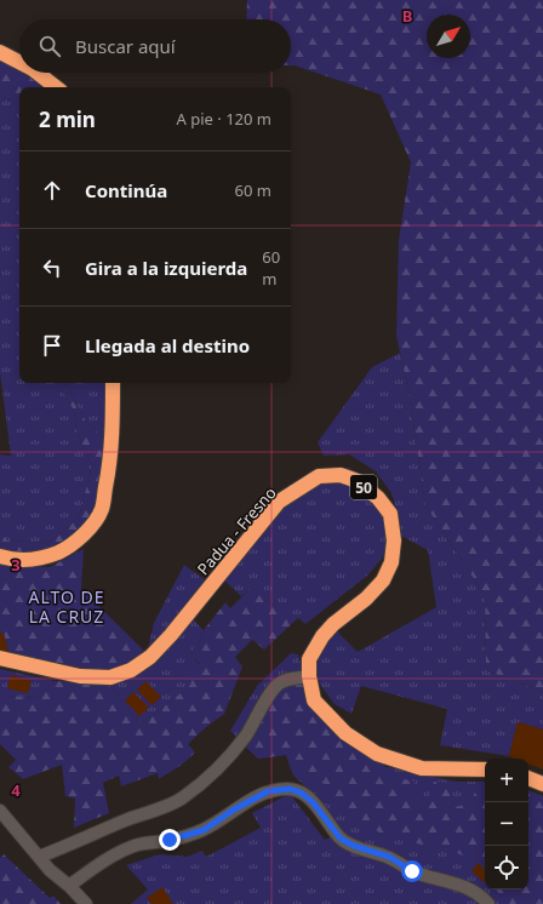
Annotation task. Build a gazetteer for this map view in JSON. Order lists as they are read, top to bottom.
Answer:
{
  "streets": {
    "highway": ["50", "Padua - Fresno"]
  },
  "districts": ["ALTO DE LA CRUZ"],
  "north": "top right",
  "page": {
    "search": "Buscar aquí",
    "heading": ["2 min", "A pie · 120 m"],
    "list": [
      ["Continúa", "60 m"],
      ["Gira a la izquierda", "60 m"],
      "Llegada al destino"
    ],
    "map_buttons": ["+", "−"]
  },
  "grid": {
    "columns": ["B"],
    "rows": ["3", "4"]
  }
}
